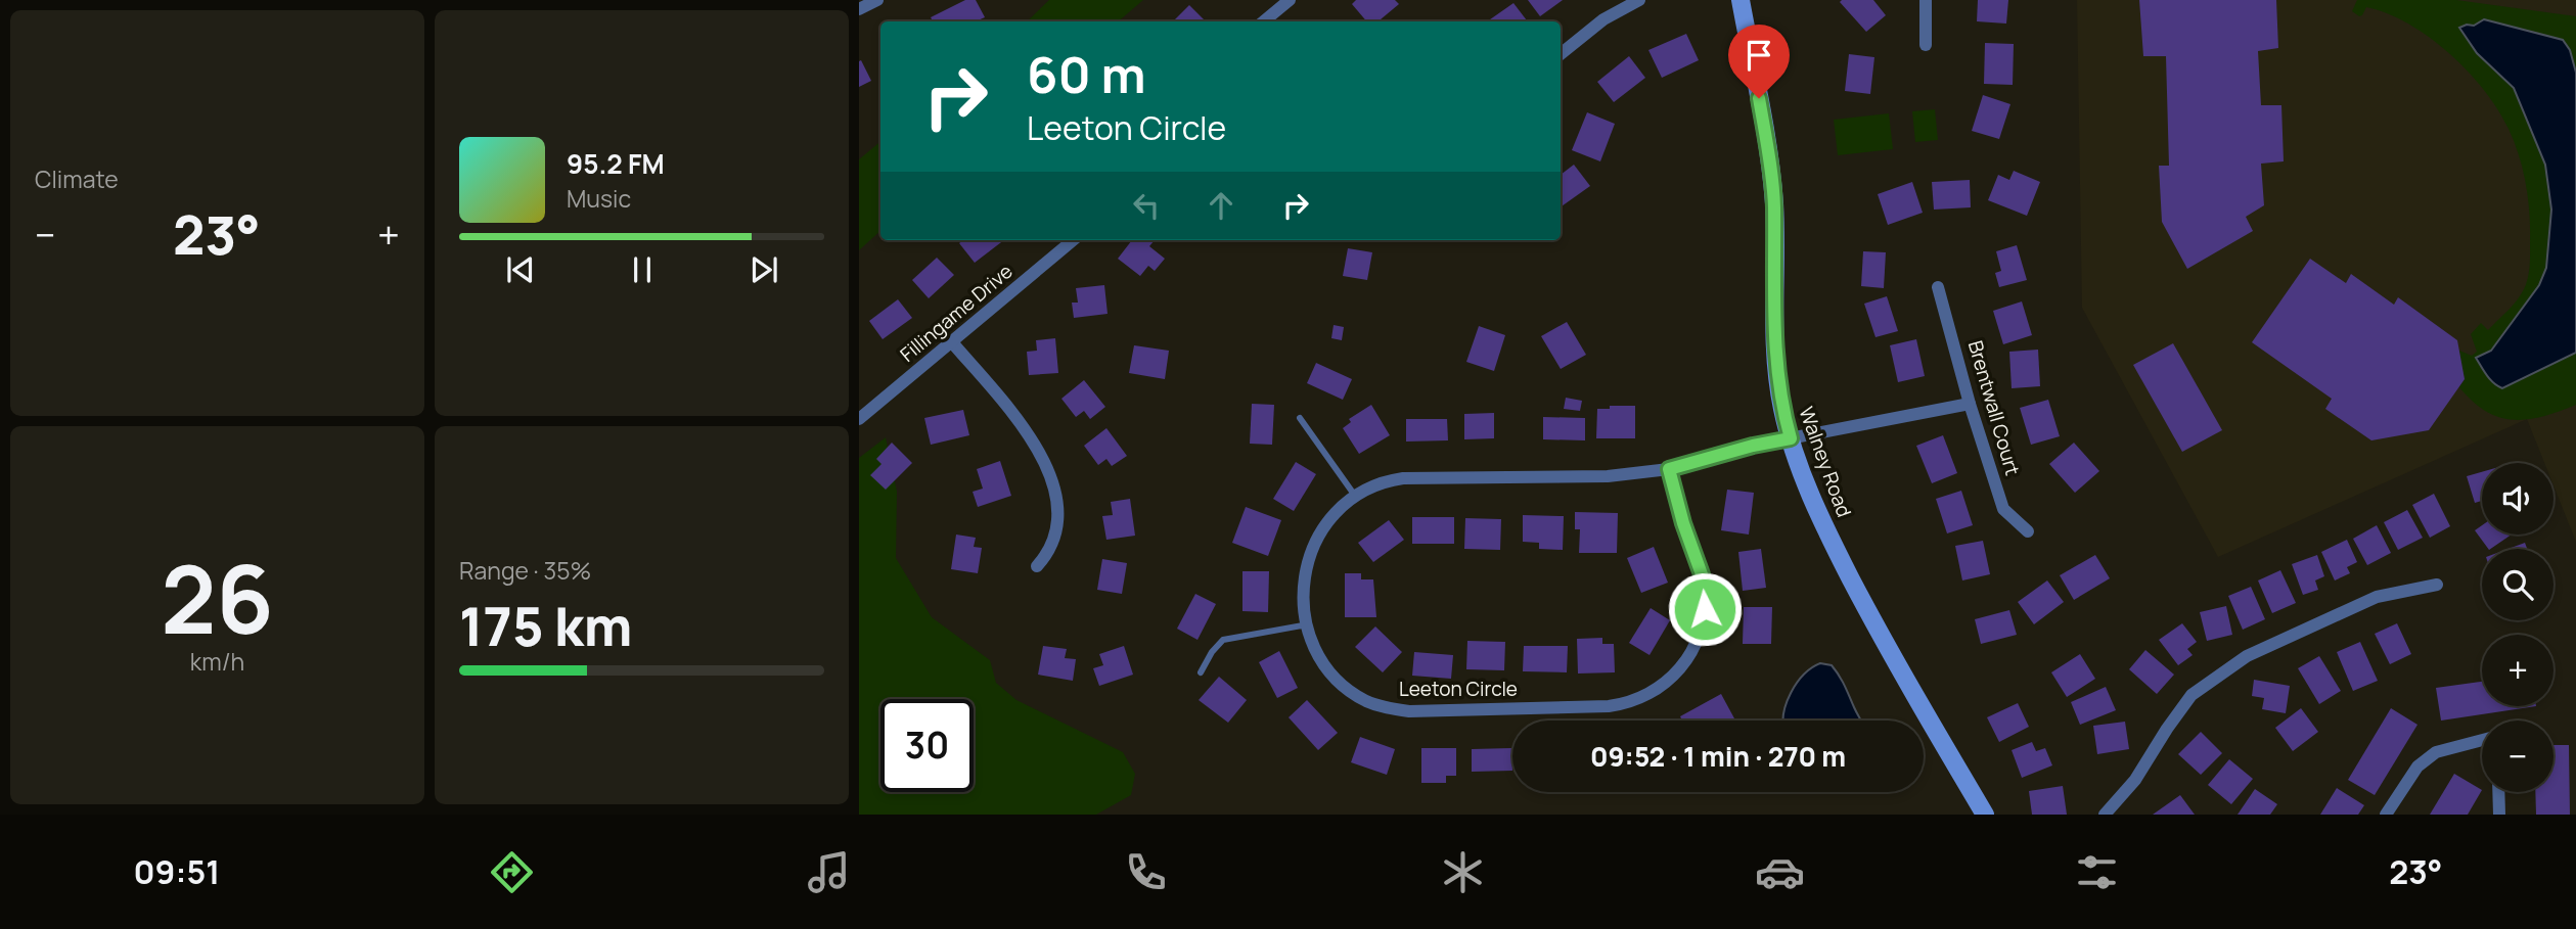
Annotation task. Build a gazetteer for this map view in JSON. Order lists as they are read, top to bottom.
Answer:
{
  "streets": {
    "main road": ["Walney Road"],
    "street": ["Fillingame Drive", "Brentwall Court", "Leeton Circle"]
  },
  "crossings": [
    ["Brentwall Court", "Leeton Circle"],
    ["Walney Road", "Leeton Circle"]
  ],
  "page": {
    "tile": [
      "Climate",
      ["26", "km/h"],
      ["Range · 35%", "175 km"]
    ],
    "turn": ["60 m", "Leeton Circle"],
    "song": ["95.2 FM", "Music"],
    "heat": ["−", "23°", "+"],
    "map_buttons": ["+", "−"],
    "limit": "30",
    "trip": "09:52 · 1 min · 270 m",
    "tabs": ["09:51", "23°"]
  }
}
